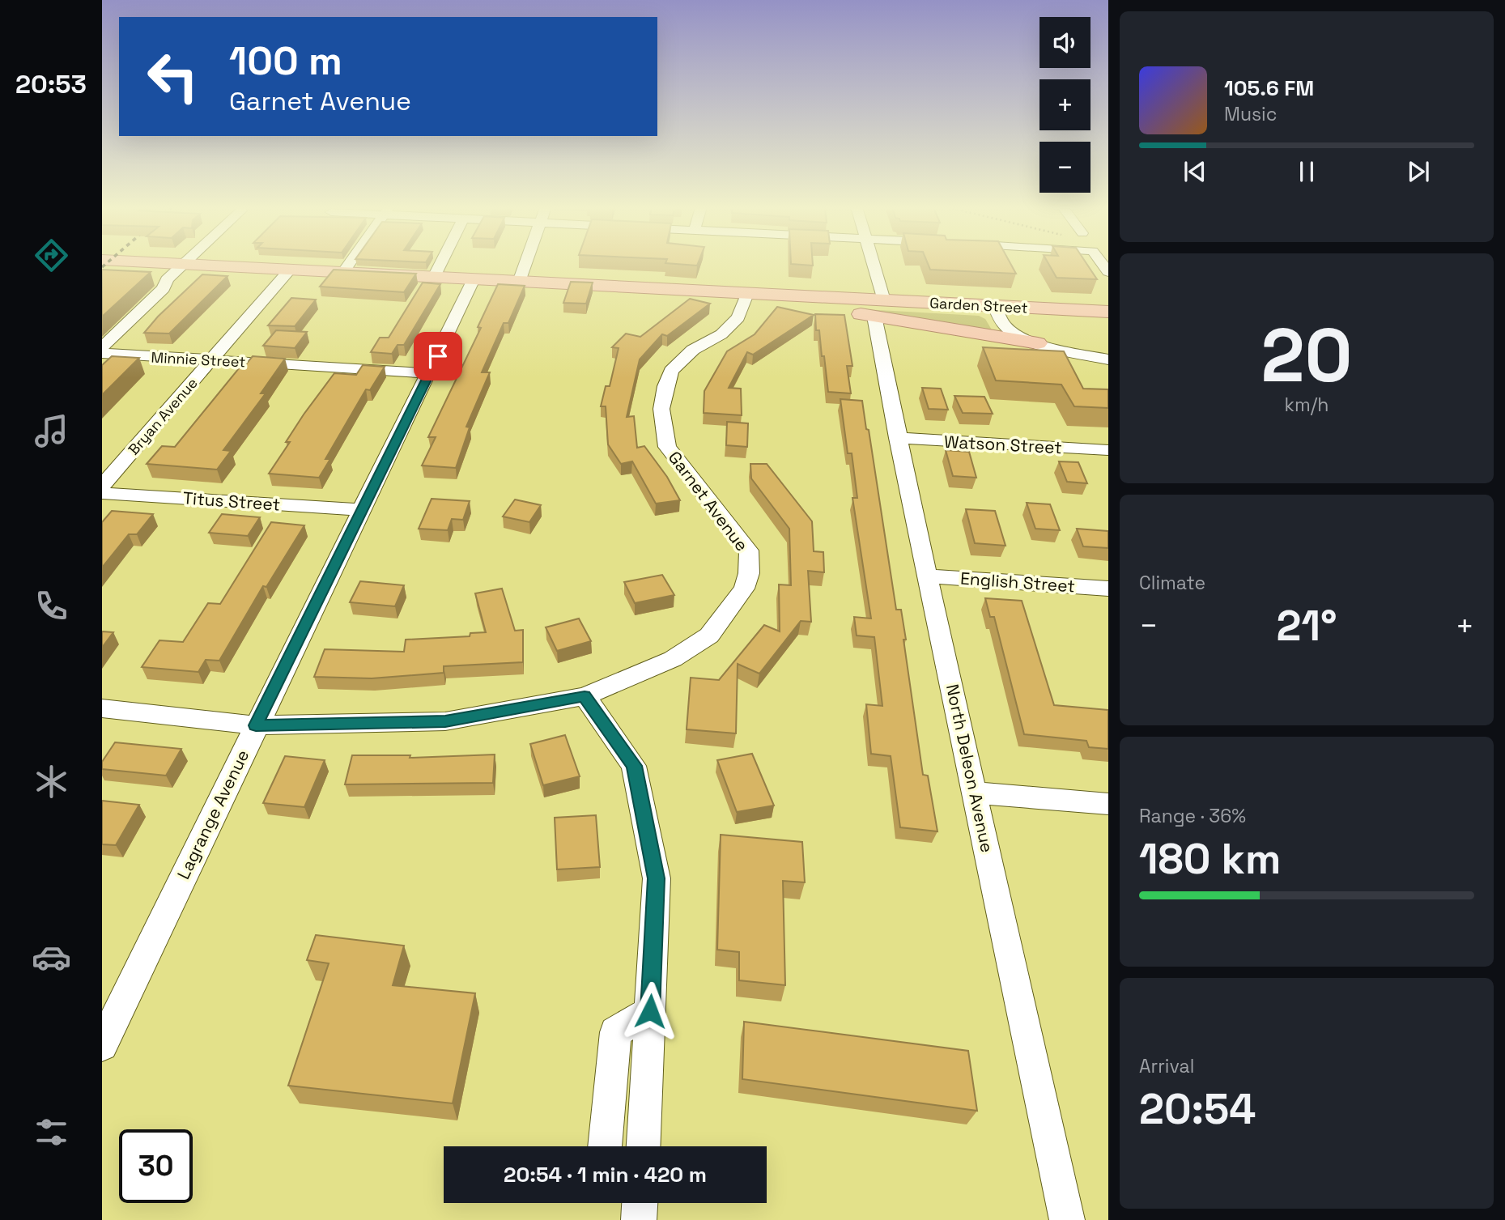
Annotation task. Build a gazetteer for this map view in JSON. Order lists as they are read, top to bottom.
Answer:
{
  "streets": {
    "main road": ["Garden Street"],
    "street": [
      "Minnie Street",
      "Bryan Avenue",
      "Watson Street",
      "Titus Street",
      "Garnet Avenue",
      "English Street",
      "North Deleon Avenue",
      "Lagrange Avenue"
    ]
  },
  "crossings": [
    ["Garden Street", "North Deleon Avenue"],
    ["Minnie Street", "Bryan Avenue"],
    ["Minnie Street", "Lagrange Avenue"],
    ["Watson Street", "North Deleon Avenue"],
    ["Titus Street", "Lagrange Avenue"],
    ["Garnet Avenue", "Lagrange Avenue"],
    ["English Street", "North Deleon Avenue"]
  ],
  "page": {
    "tabs": "20:53",
    "map_buttons": ["+", "−"],
    "turn": ["100 m", "Garnet Avenue"],
    "song": ["105.6 FM", "Music"],
    "tile": [
      ["20", "km/h"],
      "Climate",
      ["Range · 36%", "180 km"],
      ["Arrival", "20:54"]
    ],
    "heat": ["−", "21°", "+"],
    "limit": "30",
    "trip": "20:54 · 1 min · 420 m"
  }
}
